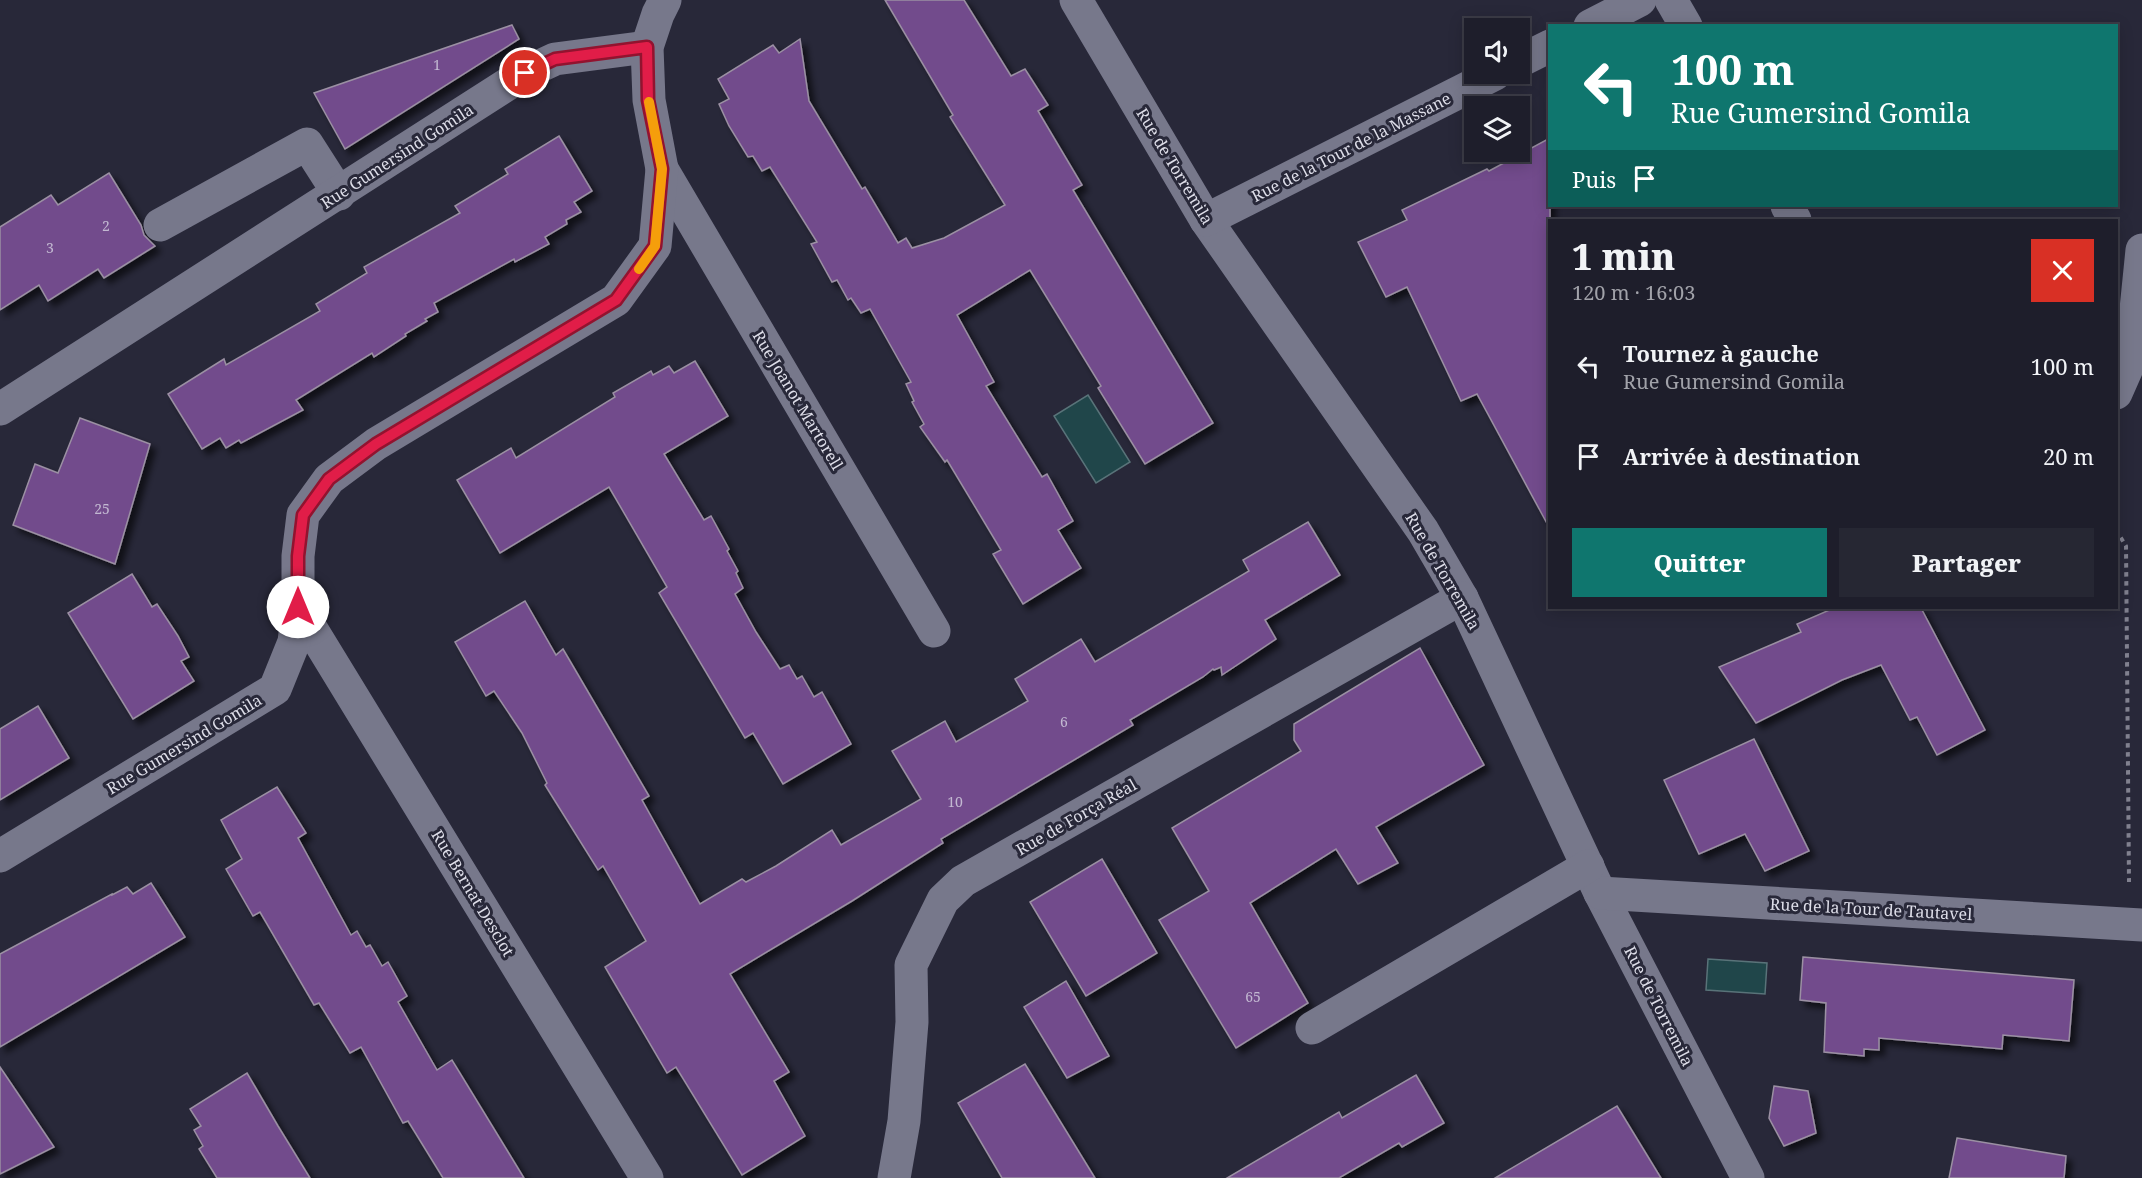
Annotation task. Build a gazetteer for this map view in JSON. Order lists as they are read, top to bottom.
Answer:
{
  "streets": {
    "street": [
      "Rue de la Tour de la Massane",
      "Rue Gumersind Gomila",
      "Rue de Torremila",
      "Rue Joanot Martorell",
      "Rue de Força Réal",
      "Rue Bernat Desclot",
      "Rue de la Tour de Tautavel"
    ]
  },
  "crossings": [
    ["Rue de la Tour de la Massane", "Rue de Torremila"],
    ["Rue Gumersind Gomila", "Rue Joanot Martorell"],
    ["Rue Gumersind Gomila", "Rue Bernat Desclot"],
    ["Rue de Torremila", "Rue de Força Réal"],
    ["Rue de Torremila", "Rue de la Tour de Tautavel"]
  ],
  "house_numbers": [
    "1",
    "2",
    "3",
    "25",
    "6",
    "10",
    "65"
  ],
  "page": {
    "turn": ["100 m", "Rue Gumersind Gomila"],
    "then": "Puis",
    "heading": ["1 min", "120 m · 16:03"],
    "list": [
      {
        "name": "Tournez à gauche",
        "note": "Rue Gumersind Gomila",
        "value": "100 m"
      },
      {
        "name": "Arrivée à destination",
        "value": "20 m"
      }
    ],
    "buttons": ["Quitter", "Partager"]
  }
}
